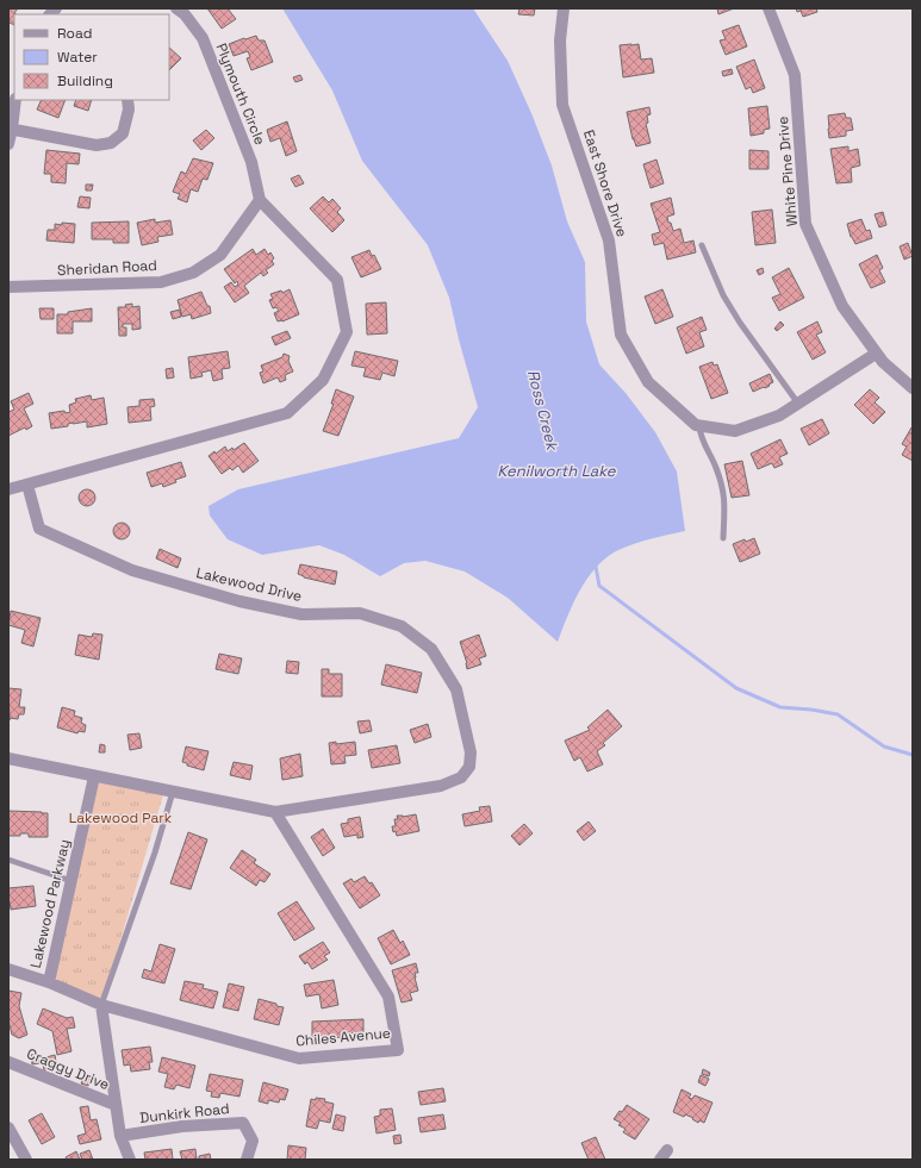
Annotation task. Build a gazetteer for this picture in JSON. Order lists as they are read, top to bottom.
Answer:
{
  "streets": {
    "street": [
      "Plymouth Circle",
      "White Pine Drive",
      "East Shore Drive",
      "Sheridan Road",
      "Lakewood Drive",
      "Lakewood Parkway",
      "Chiles Avenue",
      "Craggy Drive",
      "Dunkirk Road"
    ]
  },
  "crossings": [
    ["Plymouth Circle", "Sheridan Road"],
    ["Lakewood Drive", "Lakewood Parkway"],
    ["Lakewood Drive", "Chiles Avenue"],
    ["Lakewood Parkway", "Chiles Avenue"]
  ],
  "water": ["Ross Creek", "Kenilworth Lake"],
  "parks": ["Lakewood Park"],
  "legend": ["Road", "Water", "Building"]
}
